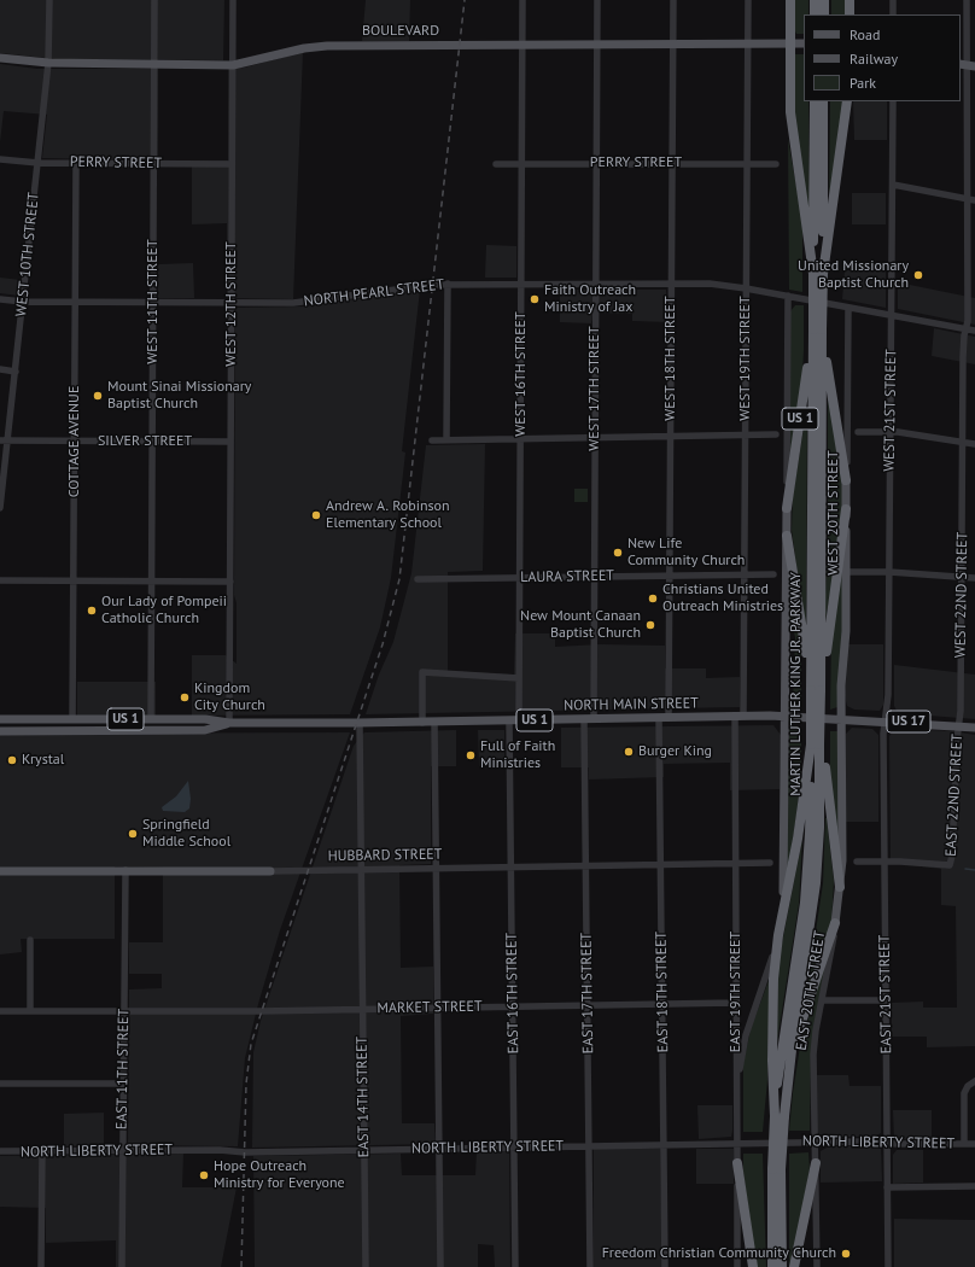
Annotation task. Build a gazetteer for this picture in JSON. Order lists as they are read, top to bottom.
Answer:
{
  "streets": {
    "highway": ["US 1", "MARTIN LUTHER KING JR. PARKWAY"],
    "main road": [
      "BOULEVARD",
      "WEST 20TH STREET",
      "NORTH MAIN STREET",
      "US 17",
      "HUBBARD STREET",
      "EAST 20TH STREET"
    ],
    "street": [
      "PERRY STREET",
      "WEST 10TH STREET",
      "NORTH PEARL STREET",
      "WEST 11TH STREET",
      "WEST 12TH STREET",
      "WEST 18TH STREET",
      "WEST 19TH STREET",
      "WEST 16TH STREET",
      "WEST 17TH STREET",
      "WEST 21ST STREET",
      "COTTAGE AVENUE",
      "SILVER STREET",
      "LAURA STREET",
      "WEST 22ND STREET",
      "EAST 22ND STREET",
      "EAST 18TH STREET",
      "EAST 19TH STREET",
      "EAST 16TH STREET",
      "EAST 17TH STREET",
      "EAST 21ST STREET",
      "MARKET STREET",
      "EAST 11TH STREET",
      "EAST 14TH STREET",
      "NORTH LIBERTY STREET"
    ]
  },
  "crossings": [
    ["BOULEVARD", "WEST 10TH STREET"],
    ["BOULEVARD", "WEST 11TH STREET"],
    ["BOULEVARD", "WEST 12TH STREET"],
    ["BOULEVARD", "WEST 18TH STREET"],
    ["BOULEVARD", "WEST 19TH STREET"],
    ["BOULEVARD", "WEST 16TH STREET"],
    ["BOULEVARD", "WEST 17TH STREET"],
    ["PERRY STREET", "WEST 10TH STREET"],
    ["PERRY STREET", "WEST 11TH STREET"],
    ["PERRY STREET", "WEST 12TH STREET"],
    ["PERRY STREET", "WEST 18TH STREET"],
    ["PERRY STREET", "WEST 19TH STREET"],
    ["PERRY STREET", "WEST 16TH STREET"],
    ["PERRY STREET", "WEST 17TH STREET"],
    ["PERRY STREET", "COTTAGE AVENUE"],
    ["WEST 10TH STREET", "NORTH PEARL STREET"],
    ["WEST 10TH STREET", "SILVER STREET"],
    ["NORTH PEARL STREET", "WEST 11TH STREET"],
    ["NORTH PEARL STREET", "WEST 12TH STREET"],
    ["NORTH PEARL STREET", "WEST 18TH STREET"],
    ["NORTH PEARL STREET", "WEST 19TH STREET"],
    ["NORTH PEARL STREET", "WEST 16TH STREET"],
    ["NORTH PEARL STREET", "WEST 17TH STREET"],
    ["NORTH PEARL STREET", "WEST 21ST STREET"],
    ["NORTH PEARL STREET", "COTTAGE AVENUE"],
    ["NORTH PEARL STREET", "WEST 20TH STREET"],
    ["NORTH PEARL STREET", "WEST 22ND STREET"],
    ["WEST 11TH STREET", "SILVER STREET"],
    ["WEST 11TH STREET", "NORTH MAIN STREET"],
    ["WEST 12TH STREET", "SILVER STREET"],
    ["WEST 12TH STREET", "NORTH MAIN STREET"],
    ["WEST 18TH STREET", "LAURA STREET"],
    ["WEST 18TH STREET", "NORTH MAIN STREET"],
    ["WEST 19TH STREET", "LAURA STREET"],
    ["WEST 19TH STREET", "NORTH MAIN STREET"],
    ["WEST 16TH STREET", "LAURA STREET"],
    ["WEST 16TH STREET", "NORTH MAIN STREET"],
    ["WEST 16TH STREET", "EAST 16TH STREET"],
    ["WEST 17TH STREET", "LAURA STREET"],
    ["WEST 17TH STREET", "NORTH MAIN STREET"],
    ["WEST 17TH STREET", "EAST 17TH STREET"],
    ["WEST 21ST STREET", "NORTH MAIN STREET"],
    ["WEST 21ST STREET", "EAST 21ST STREET"],
    ["US 1", "MARTIN LUTHER KING JR. PARKWAY"],
    ["US 1", "NORTH MAIN STREET"],
    ["COTTAGE AVENUE", "SILVER STREET"],
    ["COTTAGE AVENUE", "NORTH MAIN STREET"],
    ["WEST 20TH STREET", "NORTH MAIN STREET"],
    ["WEST 20TH STREET", "EAST 20TH STREET"],
    ["WEST 22ND STREET", "NORTH MAIN STREET"],
    ["WEST 22ND STREET", "EAST 22ND STREET"],
    ["NORTH MAIN STREET", "EAST 22ND STREET"],
    ["NORTH MAIN STREET", "EAST 20TH STREET"],
    ["NORTH MAIN STREET", "EAST 18TH STREET"],
    ["NORTH MAIN STREET", "EAST 19TH STREET"],
    ["NORTH MAIN STREET", "EAST 16TH STREET"],
    ["NORTH MAIN STREET", "EAST 17TH STREET"],
    ["NORTH MAIN STREET", "EAST 21ST STREET"],
    ["NORTH MAIN STREET", "EAST 14TH STREET"],
    ["EAST 22ND STREET", "EAST 21ST STREET"],
    ["HUBBARD STREET", "EAST 18TH STREET"],
    ["HUBBARD STREET", "EAST 19TH STREET"],
    ["HUBBARD STREET", "EAST 16TH STREET"],
    ["HUBBARD STREET", "EAST 17TH STREET"],
    ["HUBBARD STREET", "EAST 11TH STREET"],
    ["HUBBARD STREET", "EAST 14TH STREET"],
    ["EAST 20TH STREET", "NORTH LIBERTY STREET"],
    ["EAST 18TH STREET", "MARKET STREET"],
    ["EAST 18TH STREET", "NORTH LIBERTY STREET"],
    ["EAST 19TH STREET", "MARKET STREET"],
    ["EAST 19TH STREET", "NORTH LIBERTY STREET"],
    ["EAST 16TH STREET", "MARKET STREET"],
    ["EAST 16TH STREET", "NORTH LIBERTY STREET"],
    ["EAST 17TH STREET", "MARKET STREET"],
    ["EAST 17TH STREET", "NORTH LIBERTY STREET"],
    ["EAST 21ST STREET", "NORTH LIBERTY STREET"],
    ["MARKET STREET", "EAST 11TH STREET"],
    ["MARKET STREET", "EAST 14TH STREET"],
    ["EAST 11TH STREET", "NORTH LIBERTY STREET"],
    ["EAST 14TH STREET", "NORTH LIBERTY STREET"]
  ],
  "places": [
    "United Missionary Baptist Church",
    "Faith Outreach Ministry of Jax",
    "Mount Sinai Missionary Baptist Church",
    "Andrew A. Robinson Elementary School",
    "New Life Community Church",
    "Christians United Outreach Ministries",
    "Our Lady of Pompeii Catholic Church",
    "New Mount Canaan Baptist Church",
    "Kingdom City Church",
    "Burger King",
    "Full of Faith Ministries",
    "Krystal",
    "Springfield Middle School",
    "Hope Outreach Ministry for Everyone",
    "Freedom Christian Community Church"
  ],
  "legend": ["Road", "Railway", "Park"]
}
